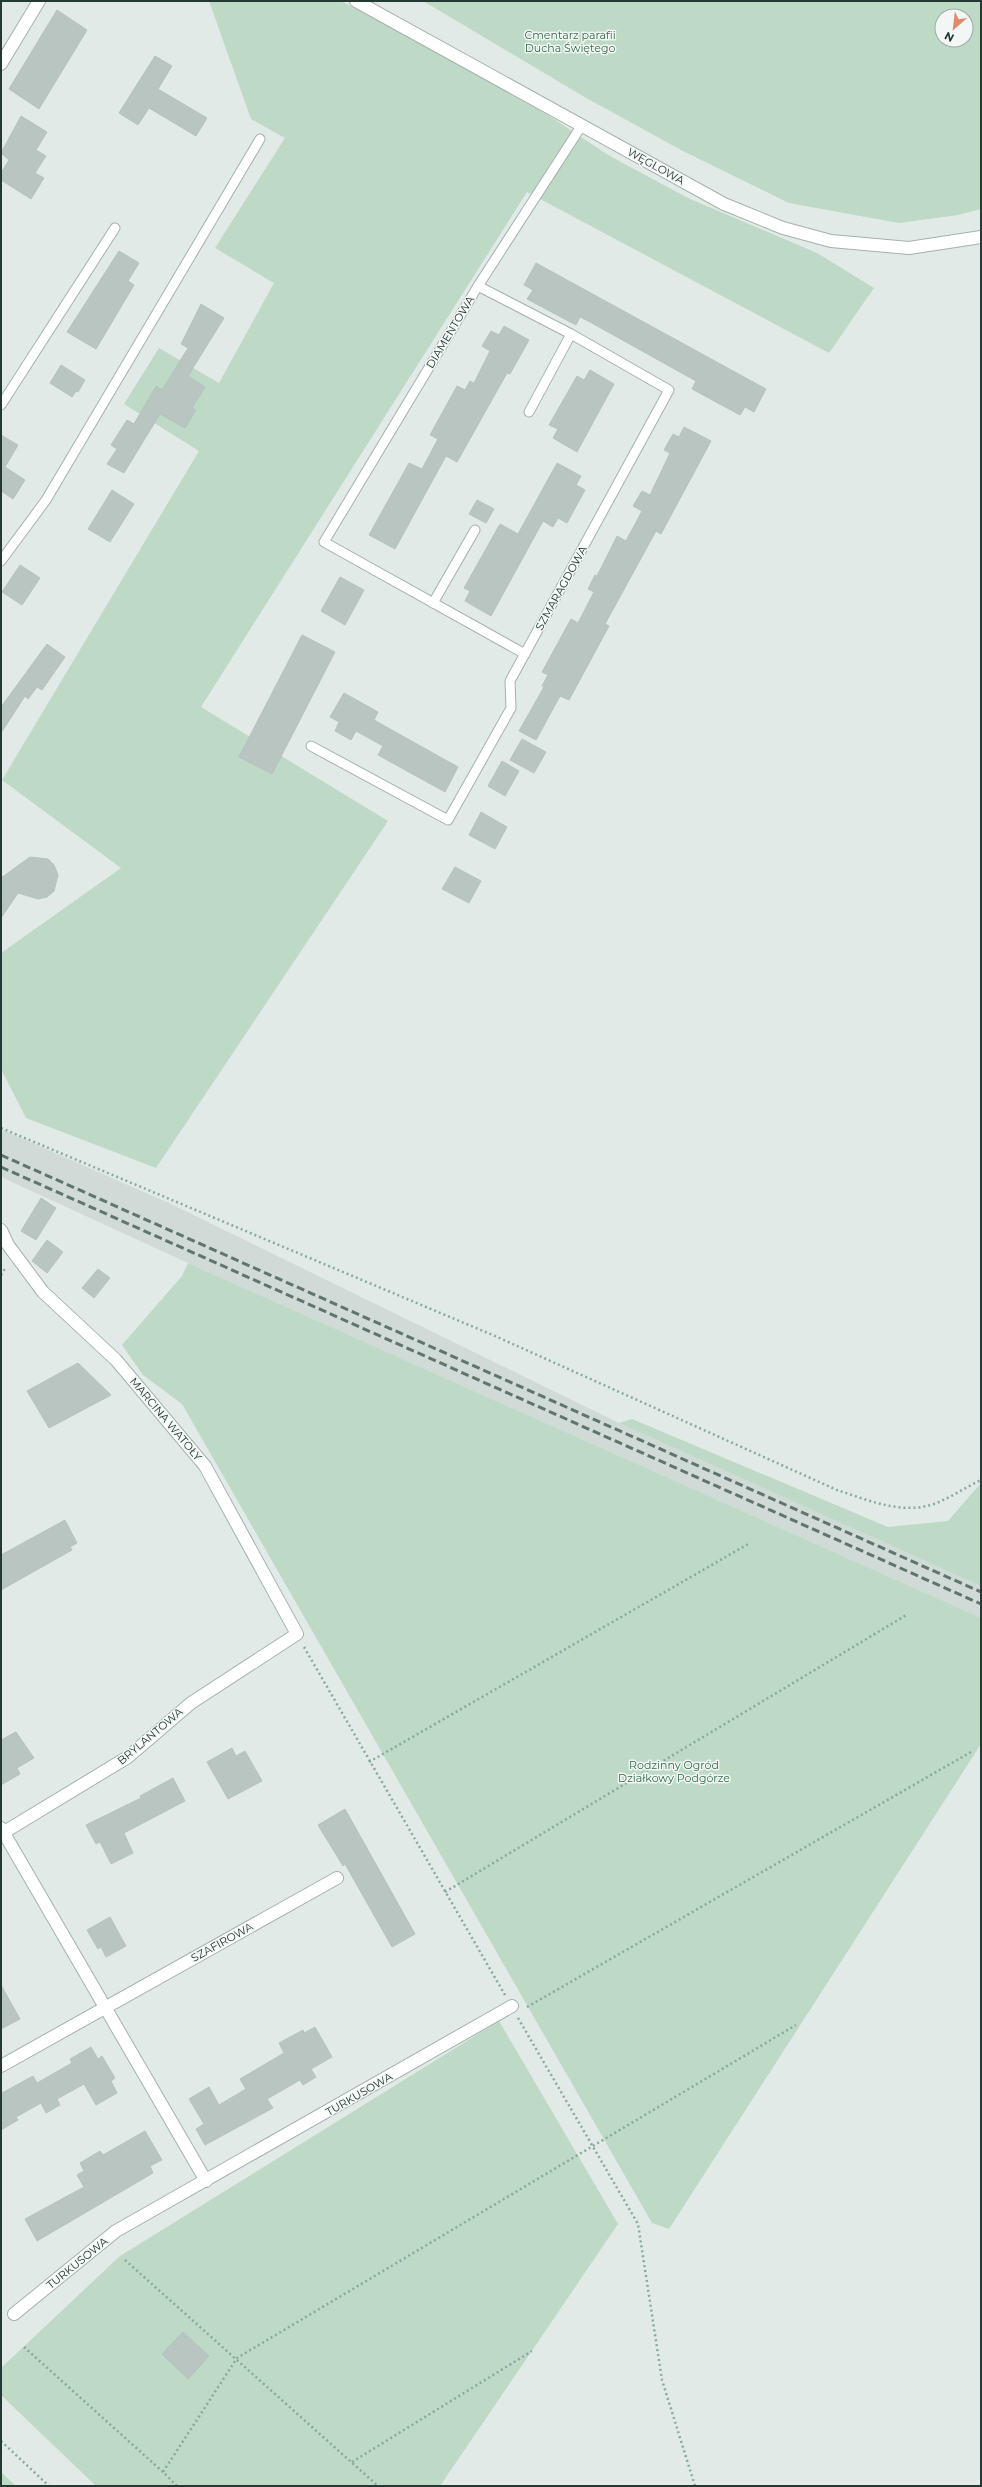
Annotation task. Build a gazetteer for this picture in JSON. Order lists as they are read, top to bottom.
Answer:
{
  "streets": {
    "street": [
      "WĘGLOWA",
      "MARCINA WATOŁY",
      "BRYLANTOWA",
      "SZAFIROWA",
      "TURKUSOWA"
    ],
    "lane": ["DIAMENTOWA", "SZMARAGDOWA"]
  },
  "crossings": [
    ["WĘGLOWA", "DIAMENTOWA"],
    ["MARCINA WATOŁY", "BRYLANTOWA"]
  ],
  "parks": ["Cmentarz parafii Ducha Świętego", "Rodzinny Ogród Działkowy Podgórze"],
  "north": "bottom left"
}
